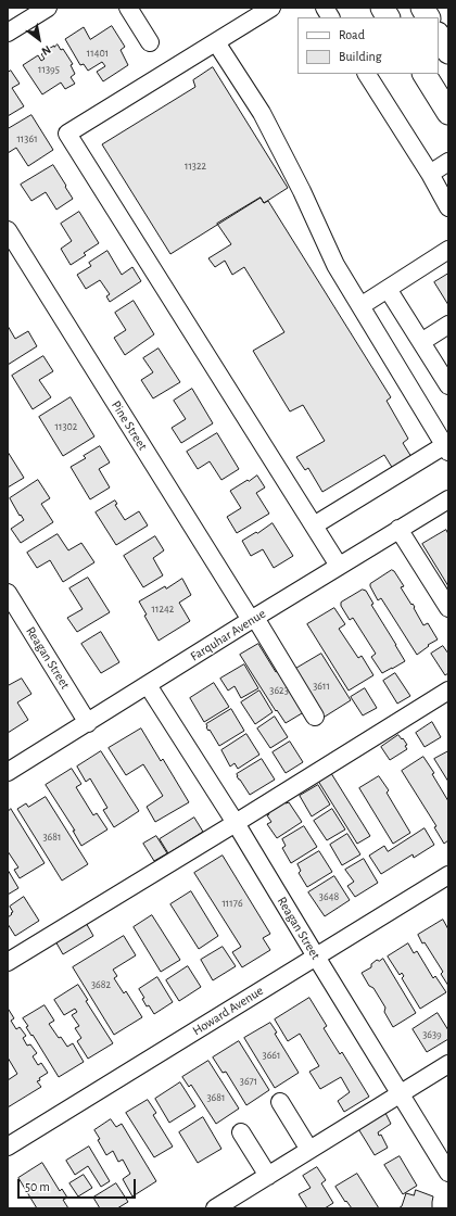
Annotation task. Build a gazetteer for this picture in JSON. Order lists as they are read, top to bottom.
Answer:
{
  "streets": {
    "street": [
      "Pine Street",
      "Farquhar Avenue",
      "Reagan Street",
      "Howard Avenue"
    ]
  },
  "crossings": [
    ["Pine Street", "Farquhar Avenue"],
    ["Farquhar Avenue", "Reagan Street"],
    ["Reagan Street", "Howard Avenue"]
  ],
  "house_numbers": [
    "11401",
    "11395",
    "11361",
    "11322",
    "11302",
    "11242",
    "3611",
    "3623",
    "3681",
    "3648",
    "11176",
    "3682",
    "3639",
    "3661",
    "3671",
    "3681"
  ],
  "legend": ["Road", "Building"],
  "scale_bar": "50 m",
  "north": "bottom right"
}
